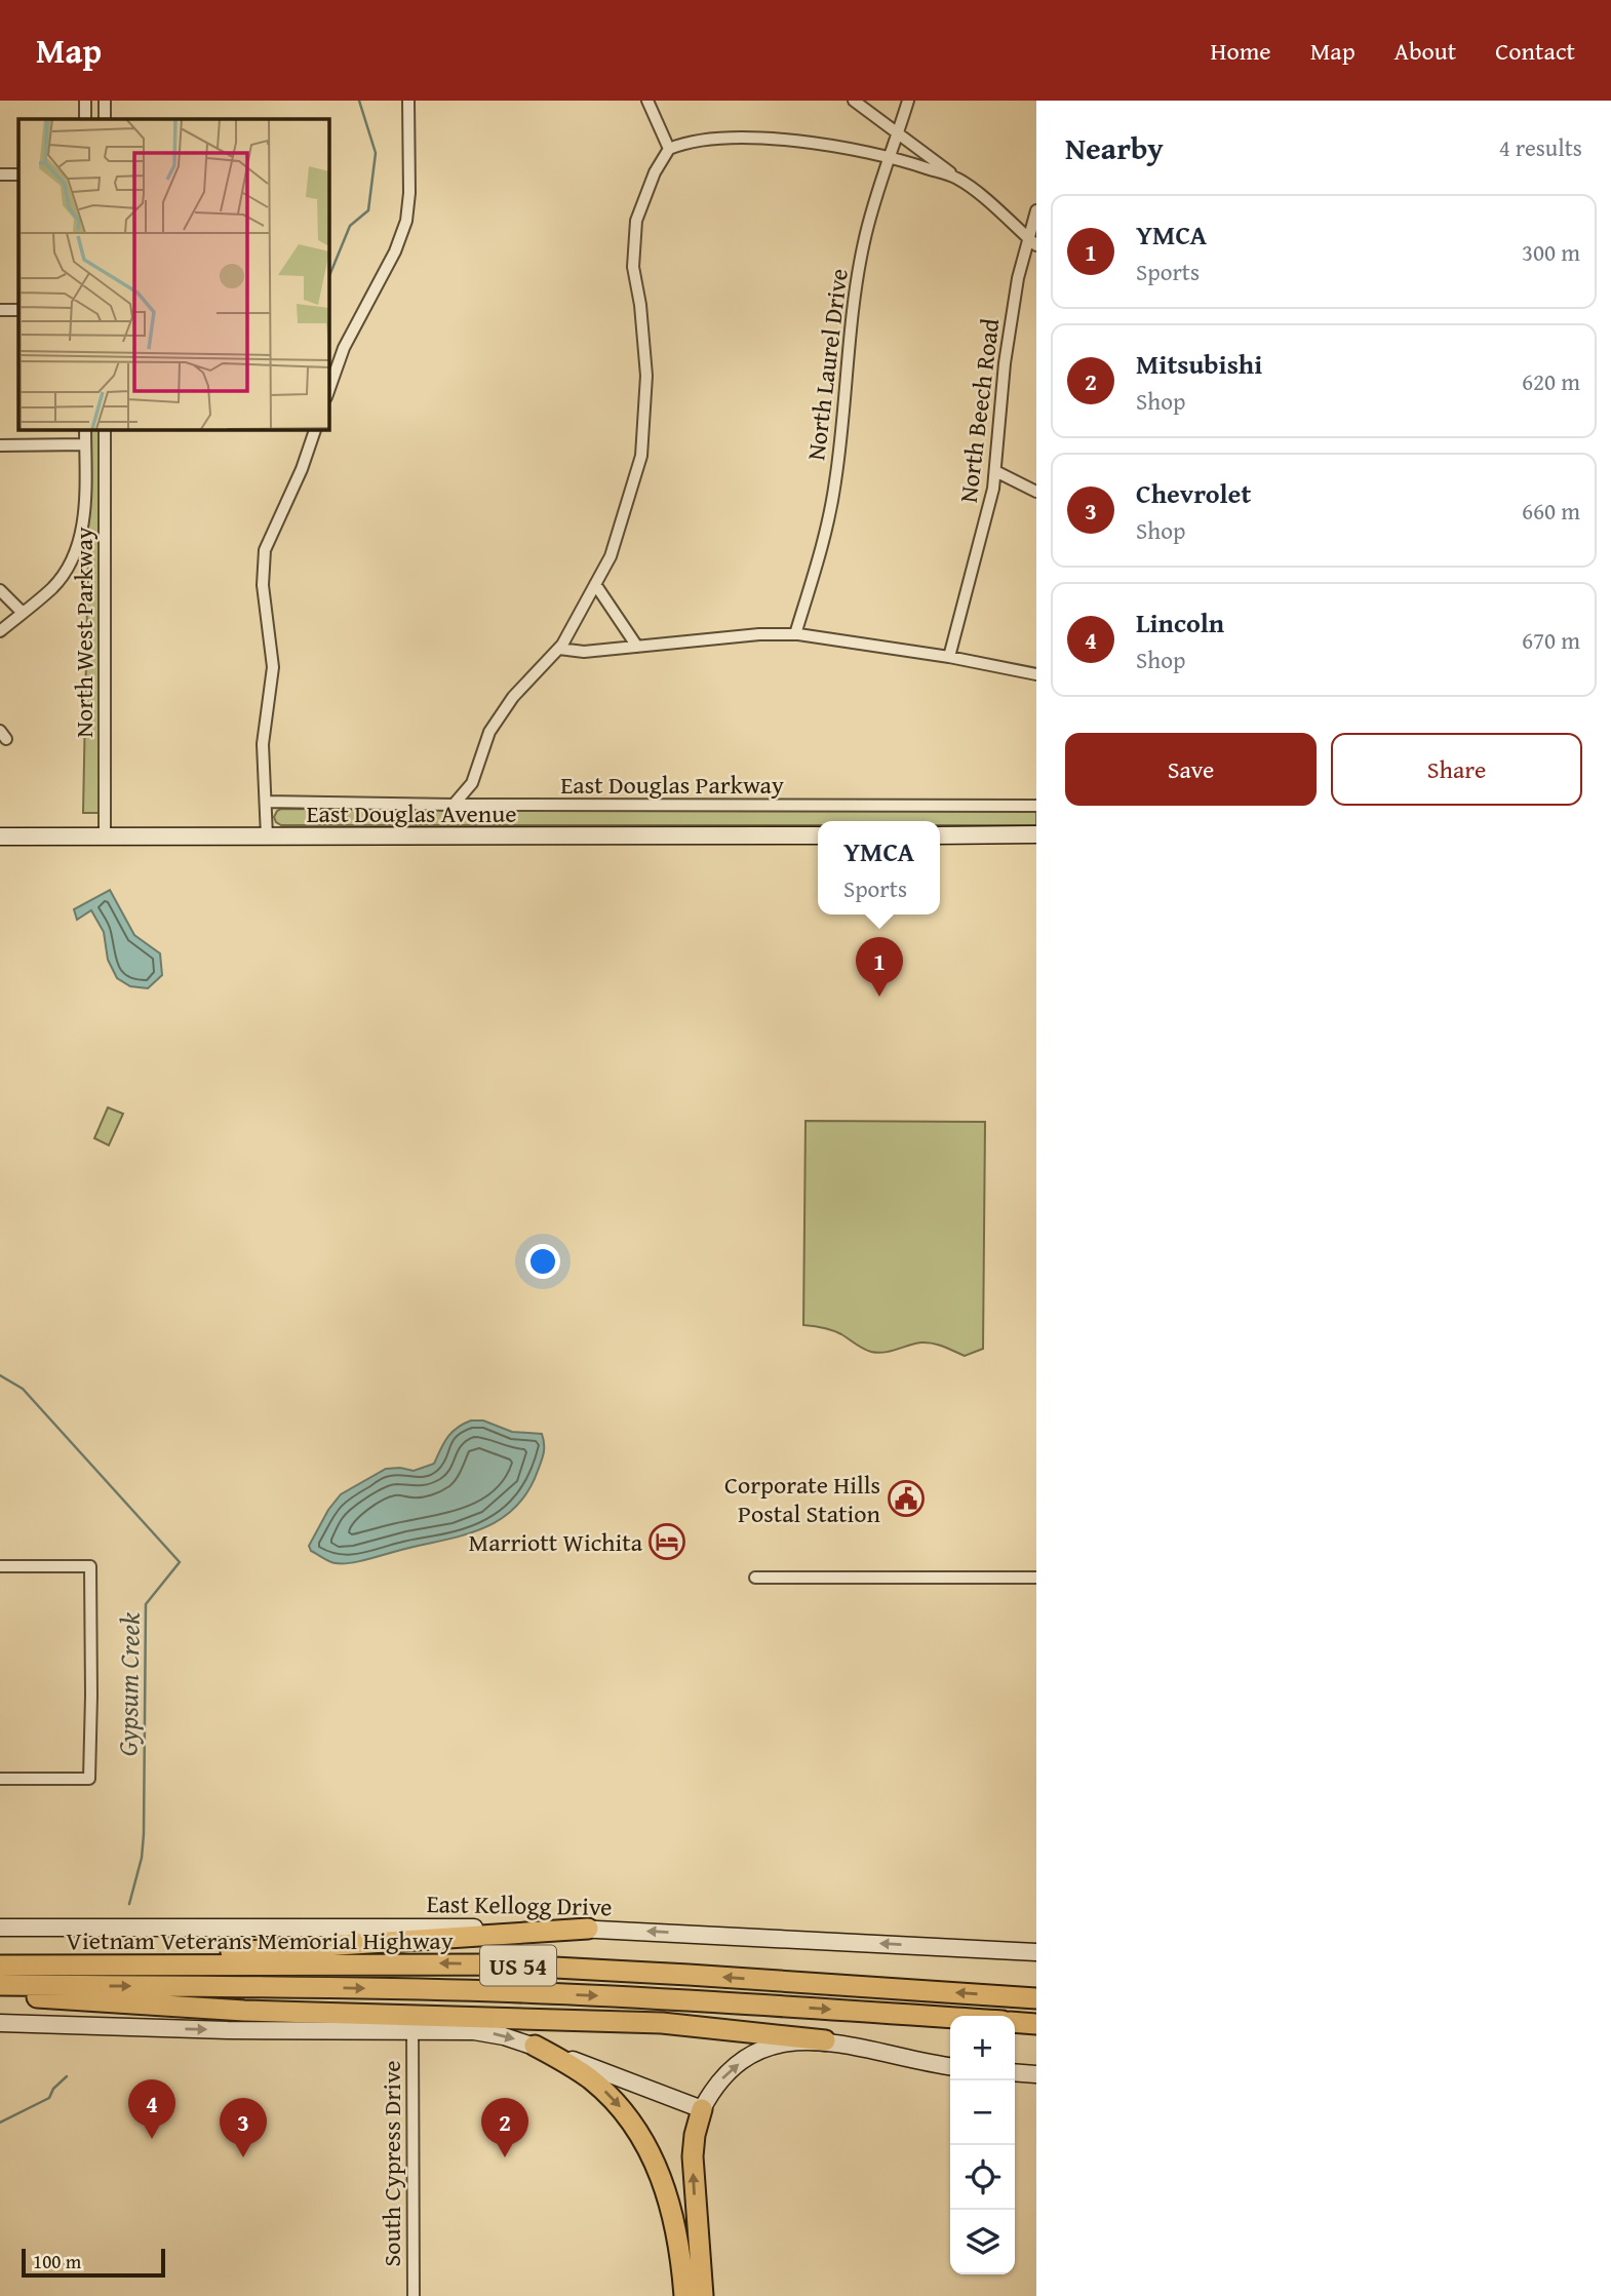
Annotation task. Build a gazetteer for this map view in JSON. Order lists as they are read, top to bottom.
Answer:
{
  "streets": {
    "highway": ["Vietnam Veterans Memorial Highway", "US 54"],
    "main road": ["East Douglas Avenue", "East Kellogg Drive"],
    "street": [
      "North Laurel Drive",
      "North Beech Road",
      "North West Parkway",
      "East Douglas Parkway",
      "South Cypress Drive"
    ]
  },
  "crossings": [
    ["North West Parkway", "East Douglas Avenue"]
  ],
  "water": ["Gypsum Creek"],
  "places": {
    "public building": ["Corporate Hills Postal Station"],
    "hotel": ["Marriott Wichita"]
  },
  "scale_bar": "100 m",
  "page": {
    "header": "Map",
    "nav": [
      "Home",
      "Map",
      "About",
      "Contact"
    ],
    "heading": ["Nearby", "4 results"],
    "list": [
      {
        "mark": "1",
        "name": "YMCA",
        "note": "Sports",
        "value": "300 m"
      },
      {
        "mark": "2",
        "name": "Mitsubishi",
        "note": "Shop",
        "value": "620 m"
      },
      {
        "mark": "3",
        "name": "Chevrolet",
        "note": "Shop",
        "value": "660 m"
      },
      {
        "mark": "4",
        "name": "Lincoln",
        "note": "Shop",
        "value": "670 m"
      }
    ],
    "buttons": ["Save", "Share"],
    "popup": ["YMCA", "Sports"],
    "pins": [
      "1",
      "4",
      "2",
      "3"
    ],
    "map_buttons": ["+", "−"],
    "scale": "100 m"
  }
}
